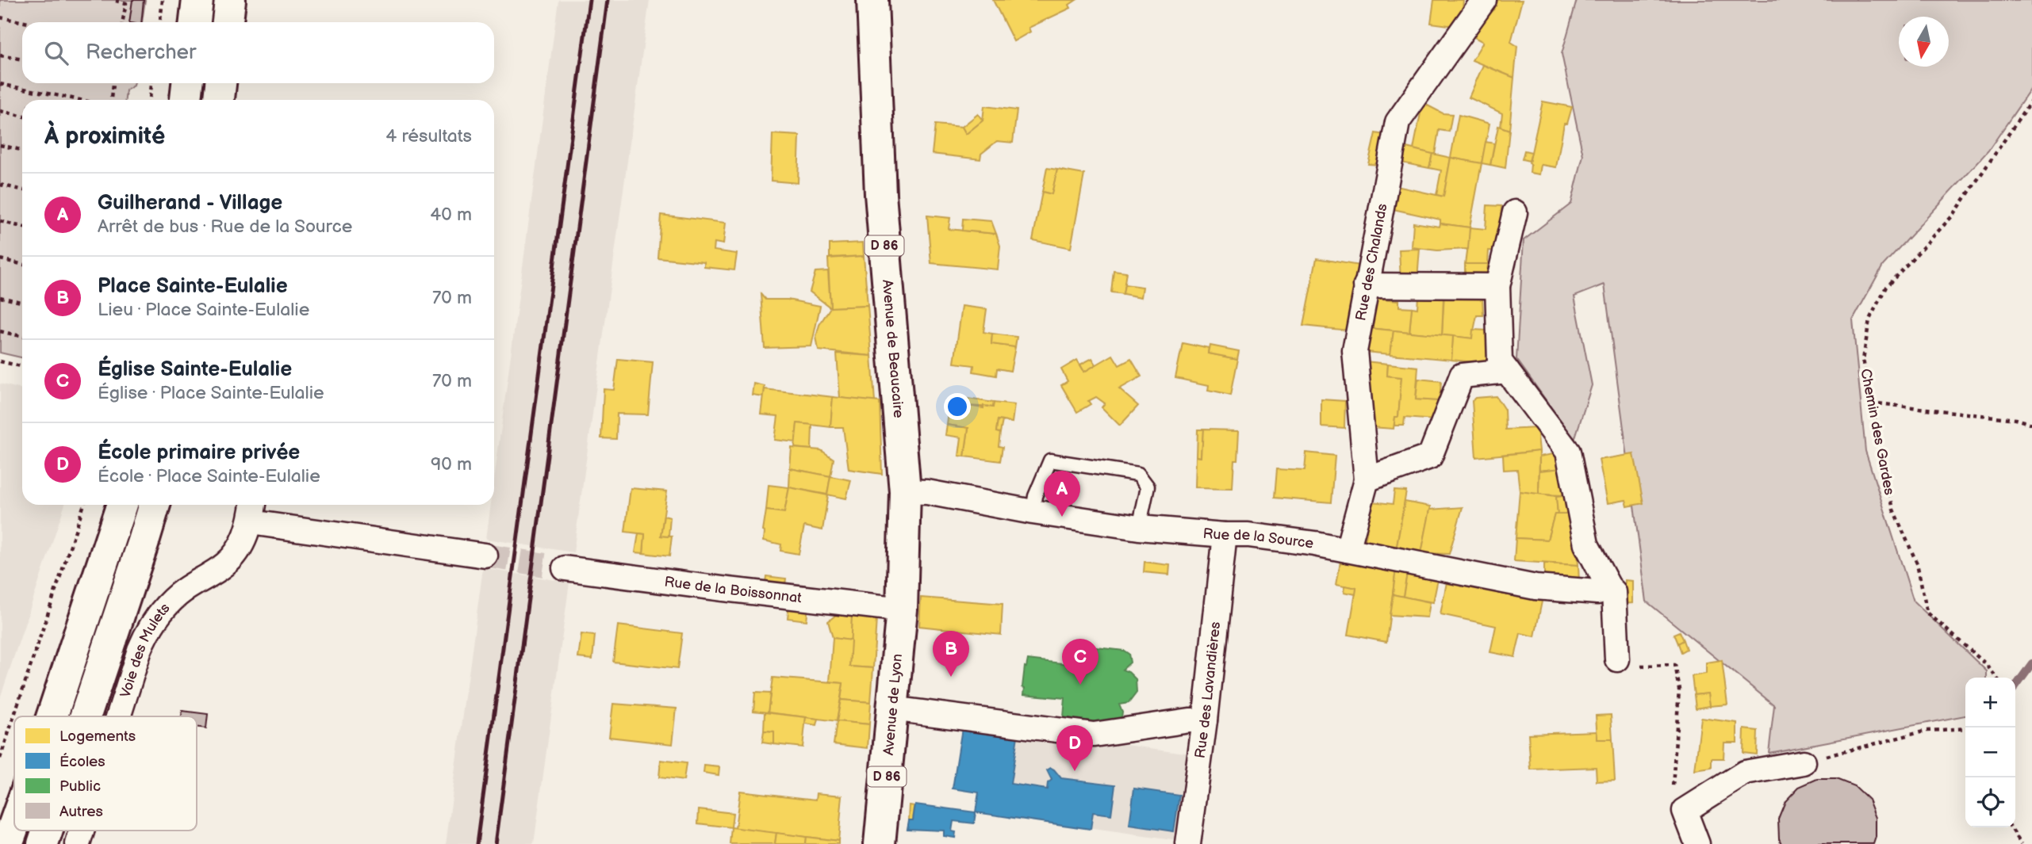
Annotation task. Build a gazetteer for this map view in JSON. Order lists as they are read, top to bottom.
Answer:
{
  "streets": {
    "main road": ["D 86", "Avenue de Beaucaire", "Avenue de Lyon"],
    "street": [
      "Rue des Chalands",
      "Rue de la Source",
      "Rue de la Boissonnat",
      "Voie des Mulets",
      "Rue des Lavandières"
    ],
    "path": ["Chemin des Gardes"]
  },
  "crossings": [
    ["Rue des Chalands", "Rue de la Source"],
    ["Avenue de Beaucaire", "Rue de la Source"],
    ["Avenue de Beaucaire", "Rue de la Boissonnat"],
    ["Avenue de Beaucaire", "Avenue de Lyon"],
    ["Rue de la Source", "Rue des Lavandières"],
    ["Rue de la Boissonnat", "Avenue de Lyon"]
  ],
  "legend": [
    "Logements",
    "Écoles",
    "Public",
    "Autres"
  ],
  "north": "bottom",
  "page": {
    "search": "Rechercher",
    "heading": ["À proximité", "4 résultats"],
    "list": [
      {
        "mark": "A",
        "name": "Guilherand - Village",
        "note": "Arrêt de bus · Rue de la Source",
        "value": "40 m"
      },
      {
        "mark": "B",
        "name": "Place Sainte-Eulalie",
        "note": "Lieu · Place Sainte-Eulalie",
        "value": "70 m"
      },
      {
        "mark": "C",
        "name": "Église Sainte-Eulalie",
        "note": "Église · Place Sainte-Eulalie",
        "value": "70 m"
      },
      {
        "mark": "D",
        "name": "École primaire privée",
        "note": "École · Place Sainte-Eulalie",
        "value": "90 m"
      }
    ],
    "pins": [
      "A",
      "B",
      "C",
      "D"
    ],
    "map_buttons": ["+", "−"]
  }
}
